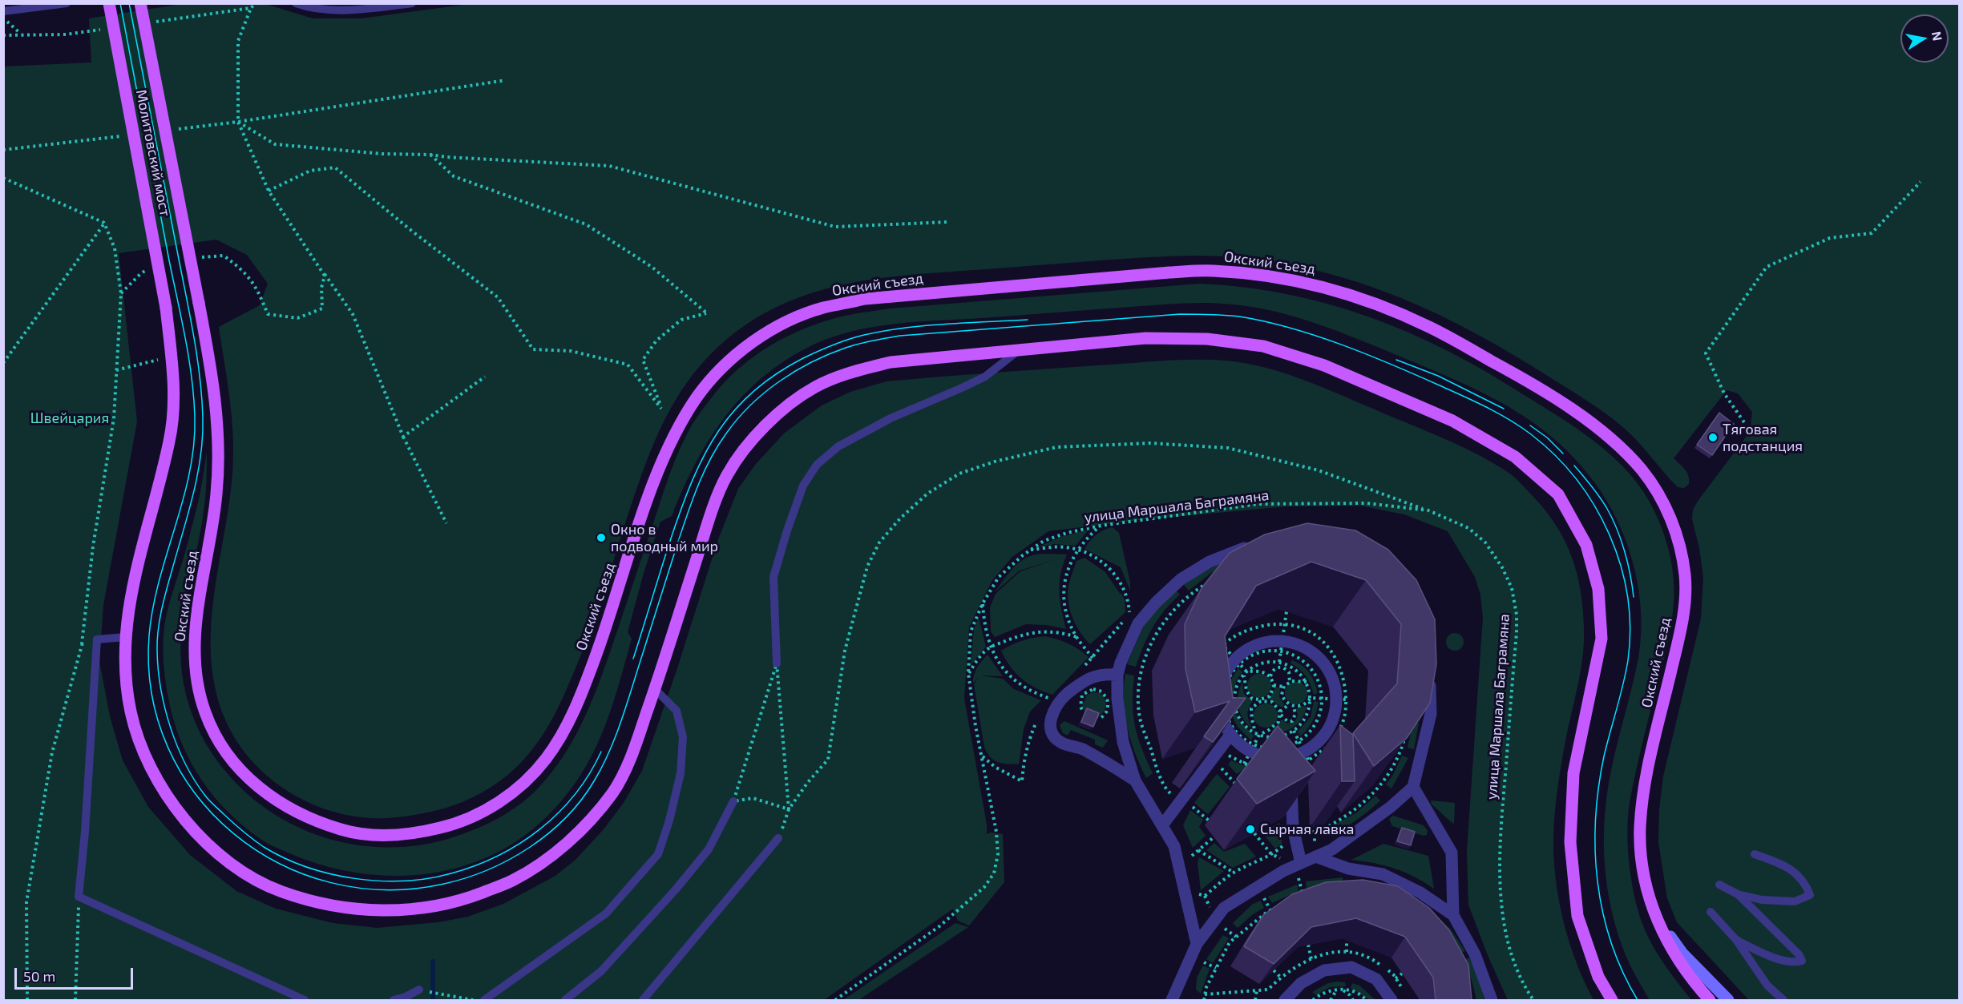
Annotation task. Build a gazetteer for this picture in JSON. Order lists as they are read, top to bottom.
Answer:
{
  "streets": {
    "main road": ["Молитовский мост", "Окский съезд"],
    "path": ["улица Маршала Баграмяна"]
  },
  "crossings": [
    ["Молитовский мост", "Окский съезд"]
  ],
  "parks": ["Швейцария"],
  "places": ["Тяговая подстанция", "Окно в подводный мир", "Сырная лавка"],
  "scale_bar": "50 m",
  "north": "right"
}
